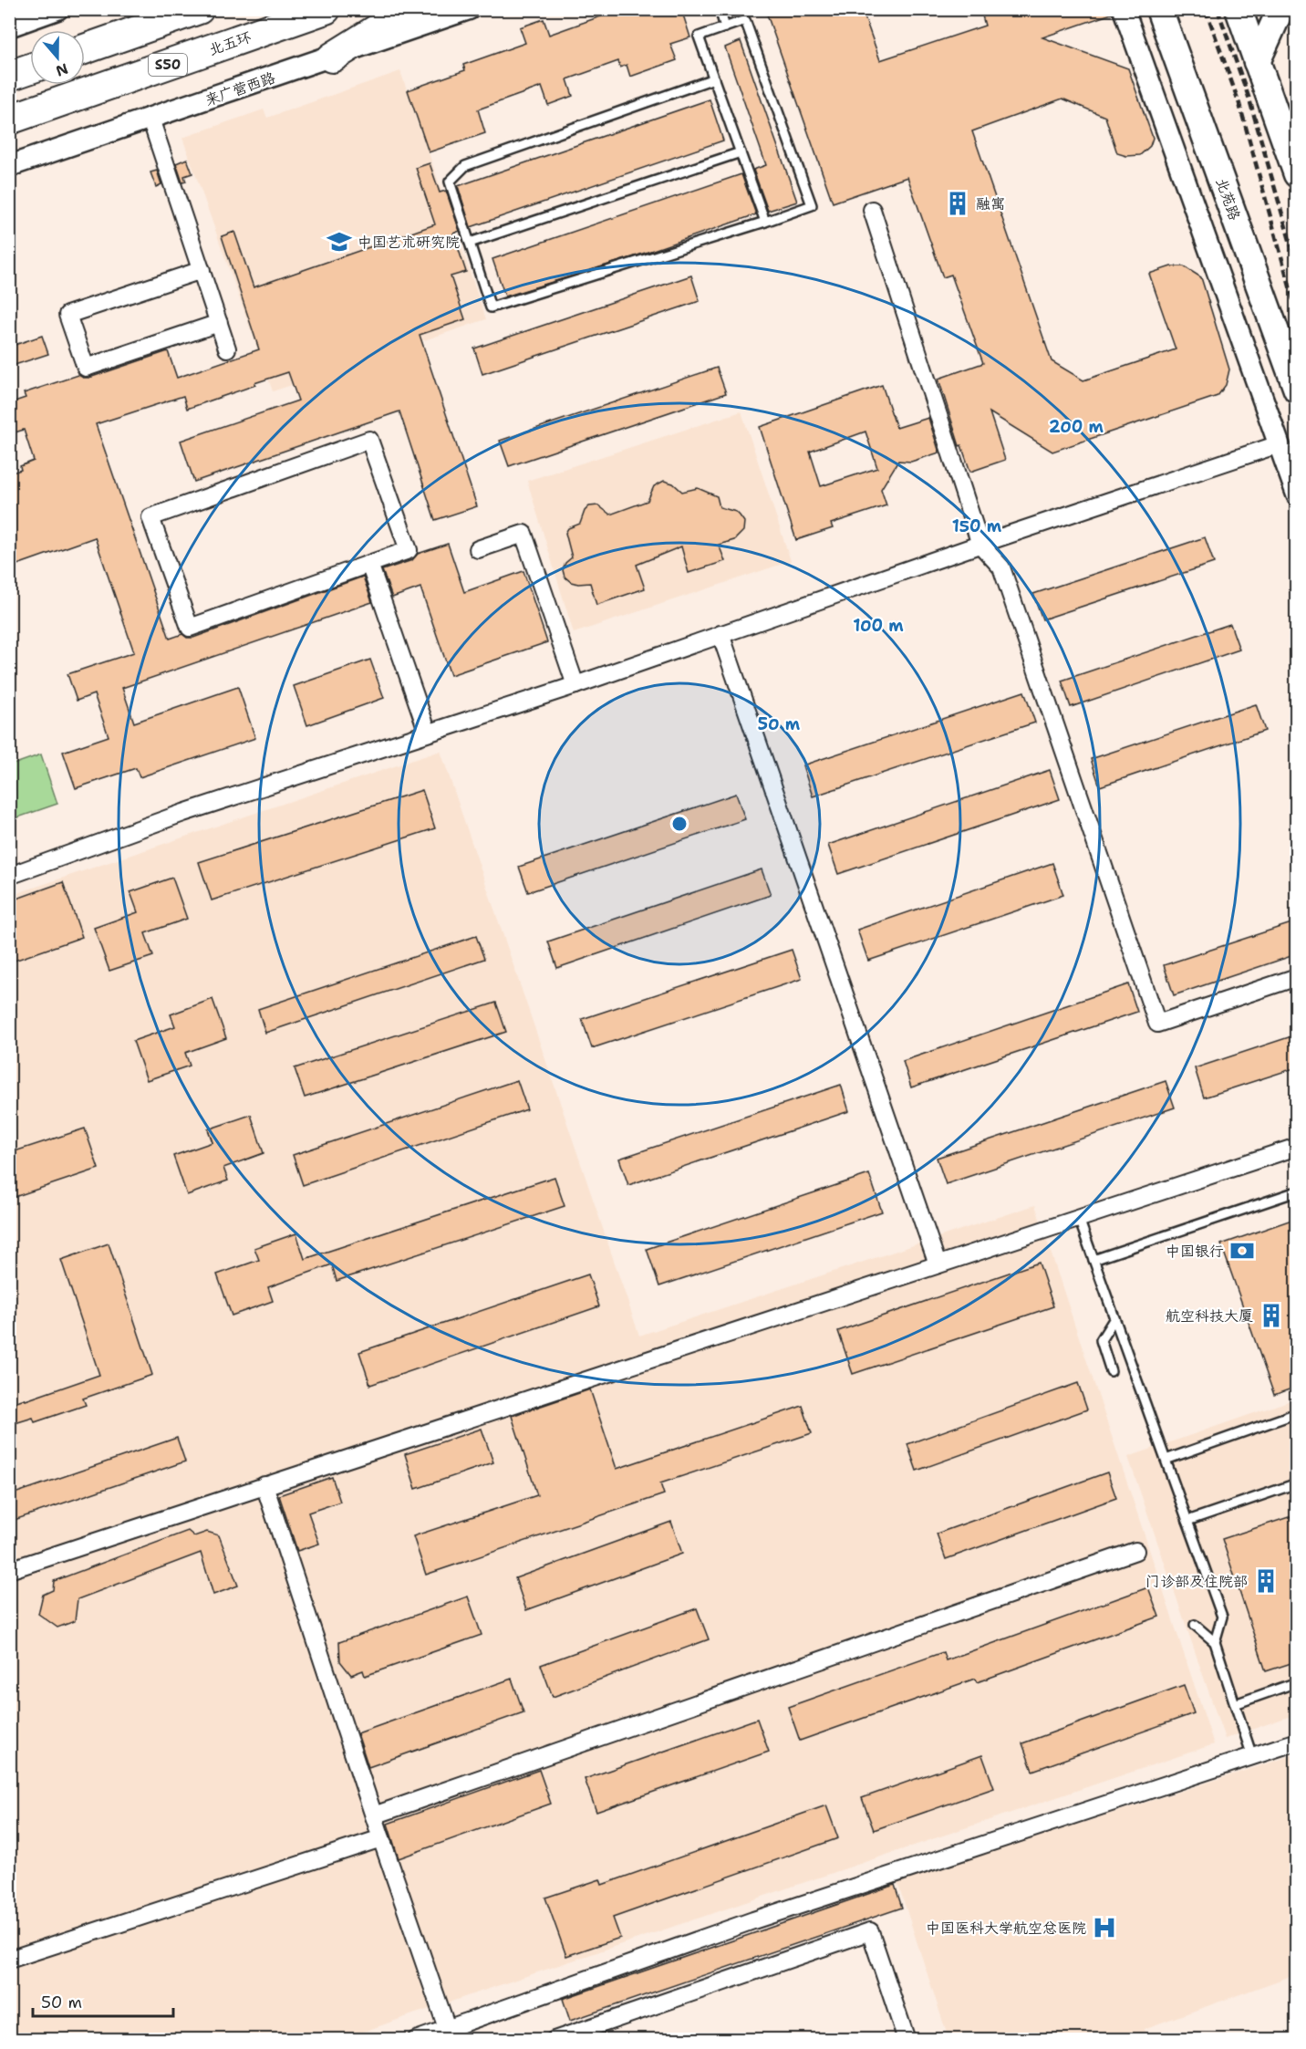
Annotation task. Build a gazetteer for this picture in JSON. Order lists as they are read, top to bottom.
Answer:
{
  "streets": {
    "highway": ["北五环", "S50"],
    "main road": ["北苑路"],
    "street": ["来广营西路"]
  },
  "places": {
    "building": ["融寓", "航空科技大厦", "门诊部及住院部"],
    "school or university": ["中国艺术研究院"],
    "bank": ["中国银行"],
    "hospital": ["中国医科大学航空总医院"]
  },
  "scale_bar": "50 m",
  "north": "bottom",
  "rings": [
    "200 m",
    "150 m",
    "100 m",
    "50 m"
  ]
}
